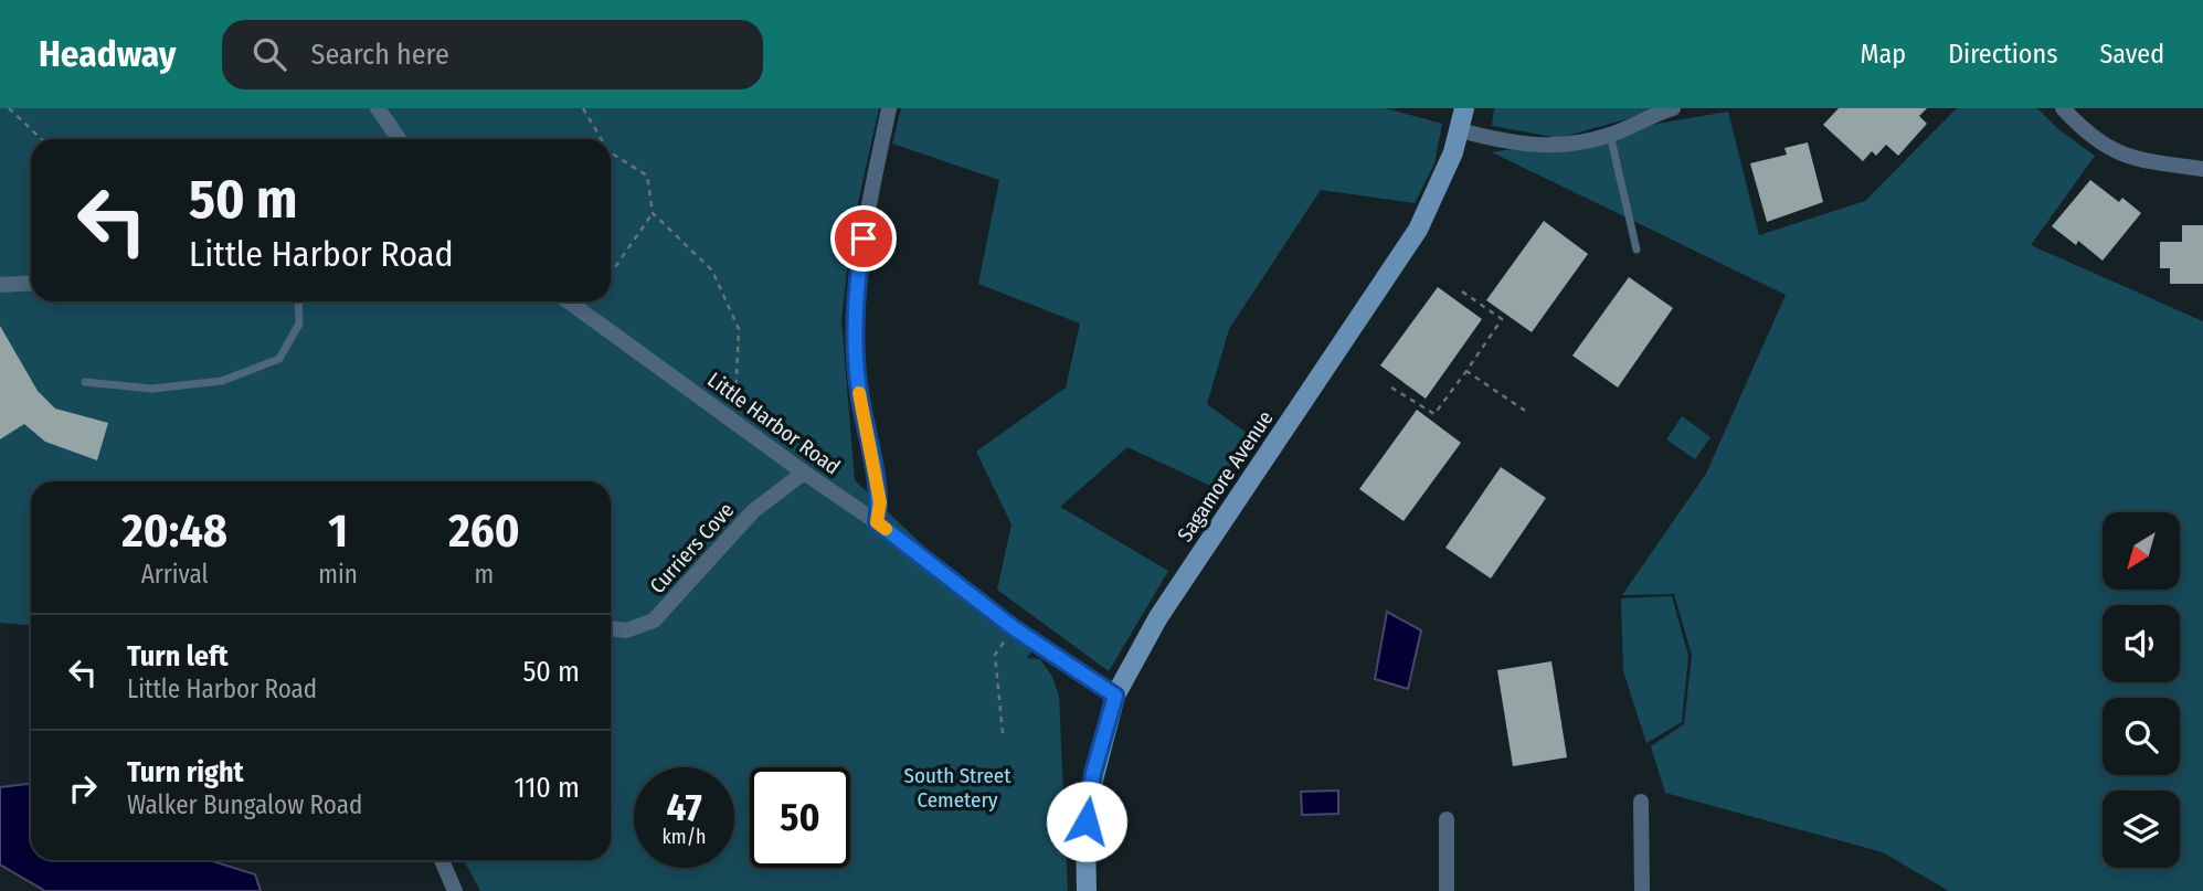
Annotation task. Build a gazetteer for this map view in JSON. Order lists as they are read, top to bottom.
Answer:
{
  "streets": {
    "main road": ["Sagamore Avenue"],
    "street": ["Little Harbor Road", "Curriers Cove"]
  },
  "crossings": [
    ["Little Harbor Road", "Sagamore Avenue"],
    ["Little Harbor Road", "Curriers Cove"]
  ],
  "parks": ["South Street Cemetery"],
  "north": "bottom left",
  "page": {
    "header": "Headway",
    "search": "Search here",
    "nav": ["Map", "Directions", "Saved"],
    "turn": ["50 m", "Little Harbor Road"],
    "eta": [
      "20:48",
      "Arrival",
      "1",
      "min",
      "260",
      "m"
    ],
    "list": [
      {
        "name": "Turn left",
        "note": "Little Harbor Road",
        "value": "50 m"
      },
      {
        "name": "Turn right",
        "note": "Walker Bungalow Road",
        "value": "110 m"
      }
    ],
    "speed": "47 km/h",
    "limit": "50"
  }
}
